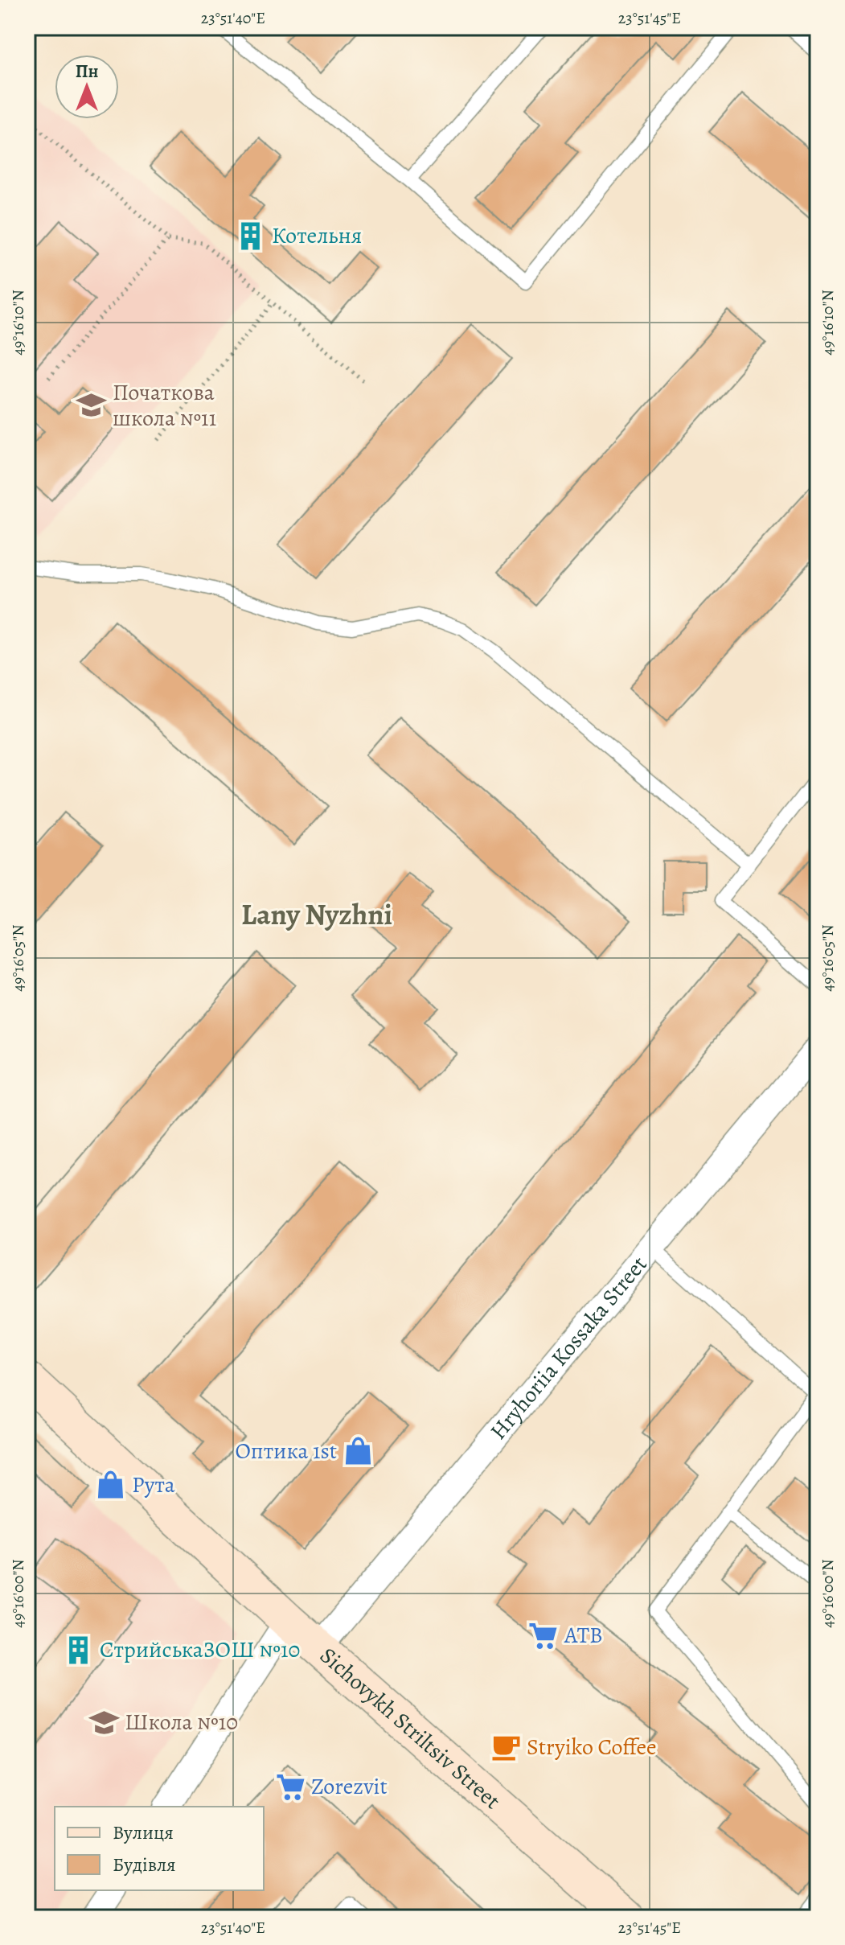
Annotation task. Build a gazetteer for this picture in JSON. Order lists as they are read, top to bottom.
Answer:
{
  "streets": {
    "street": ["Hryhoriia Kossaka Street", "Sichovykh Striltsiv Street"]
  },
  "crossings": [
    ["Hryhoriia Kossaka Street", "Sichovykh Striltsiv Street"]
  ],
  "districts": ["Lany Nyzhni"],
  "places": {
    "building": ["Котельня", "СтрийськаЗОШ №10"],
    "school or university": ["Початкова школа №11", "Школа №10"],
    "shop": ["Оптика 1st", "Рута"],
    "supermarket": ["ATB", "Zorezvit"],
    "cafe": ["Stryiko Coffee"]
  },
  "legend": ["Вулиця", "Будівля"],
  "north": "top",
  "coordinates": [
    "23°51'40\"E",
    "23°51'45\"E",
    "49°16'10\"N",
    "49°16'05\"N",
    "49°16'00\"N"
  ]
}
